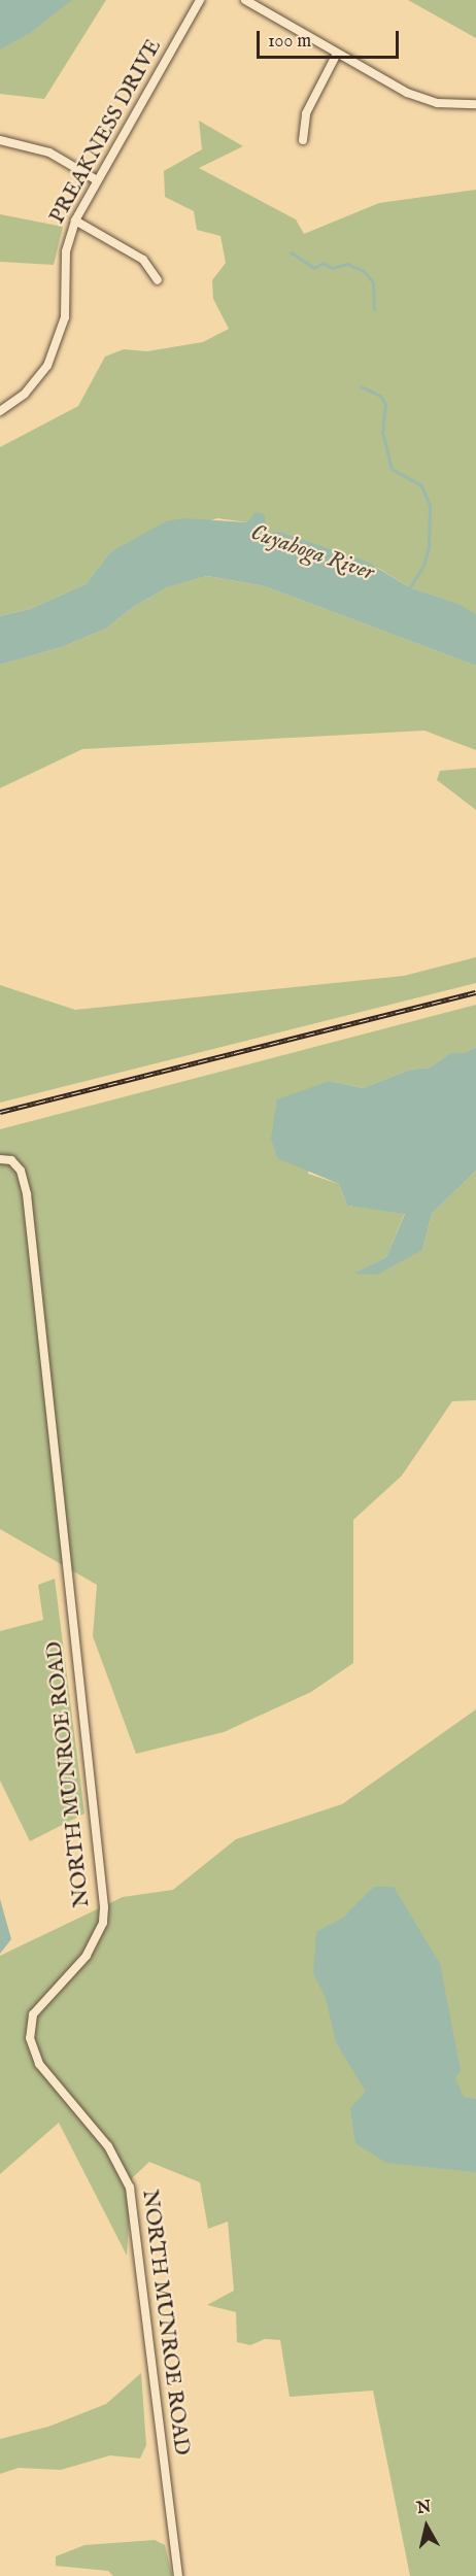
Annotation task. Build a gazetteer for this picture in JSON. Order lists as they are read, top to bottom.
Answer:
{
  "streets": {
    "street": ["PREAKNESS DRIVE", "NORTH MUNROE ROAD"]
  },
  "water": ["Cuyahoga River"],
  "scale_bar": "100 m",
  "north": "top"
}
